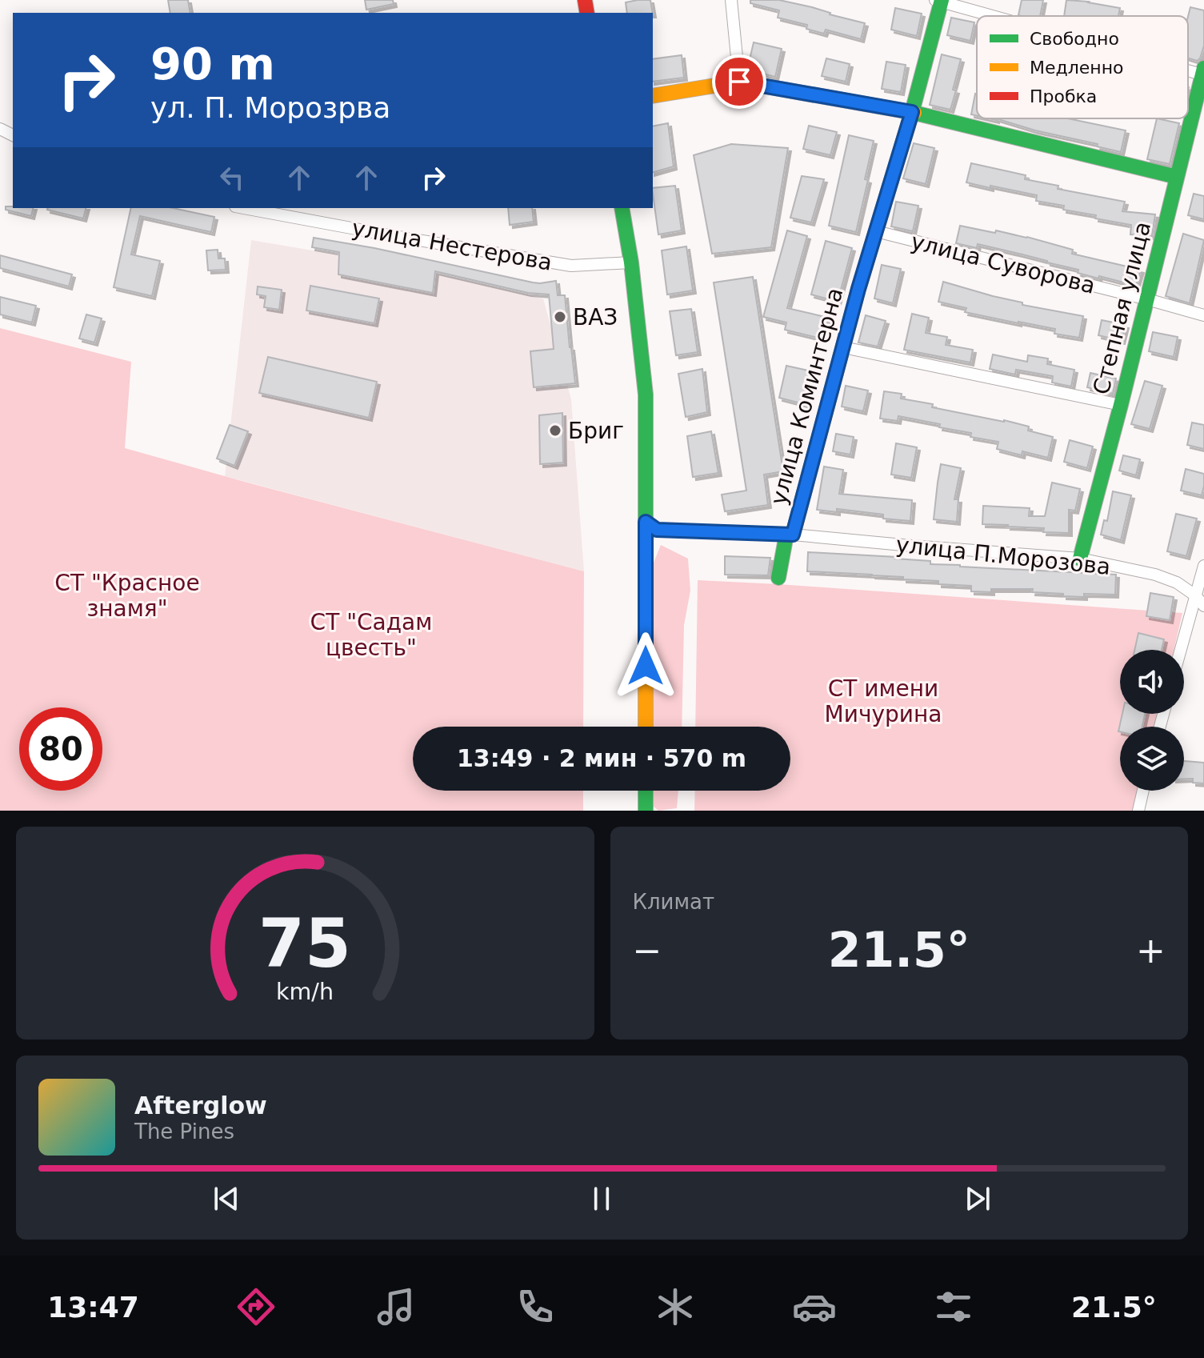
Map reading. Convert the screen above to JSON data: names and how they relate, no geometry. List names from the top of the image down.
{
  "streets": {
    "main road": ["Степная улица", "улица Коминтерна"],
    "street": ["улица Нестерова", "улица Суворова", "улица П.Морозова"]
  },
  "crossings": [
    ["улица Суворова", "Степная улица"],
    ["улица Суворова", "улица Коминтерна"],
    ["Степная улица", "улица П.Морозова"],
    ["улица Коминтерна", "улица П.Морозова"]
  ],
  "parks": ["СТ \"Красное знамя\"", "СТ \"Садам цвесть\"", "СТ имени Мичурина"],
  "places": ["ВАЗ", "Бриг"],
  "legend": ["Свободно", "Медленно", "Пробка"],
  "page": {
    "turn": ["90 m", "ул. П. Морозрва"],
    "limit": "80",
    "trip": "13:49 · 2 мин · 570 m",
    "tile": "Климат",
    "heat": ["−", "21.5°", "+"],
    "song": ["Afterglow", "The Pines"],
    "tabs": ["13:47", "21.5°"],
    "gauge": ["75", "km/h"]
  }
}
